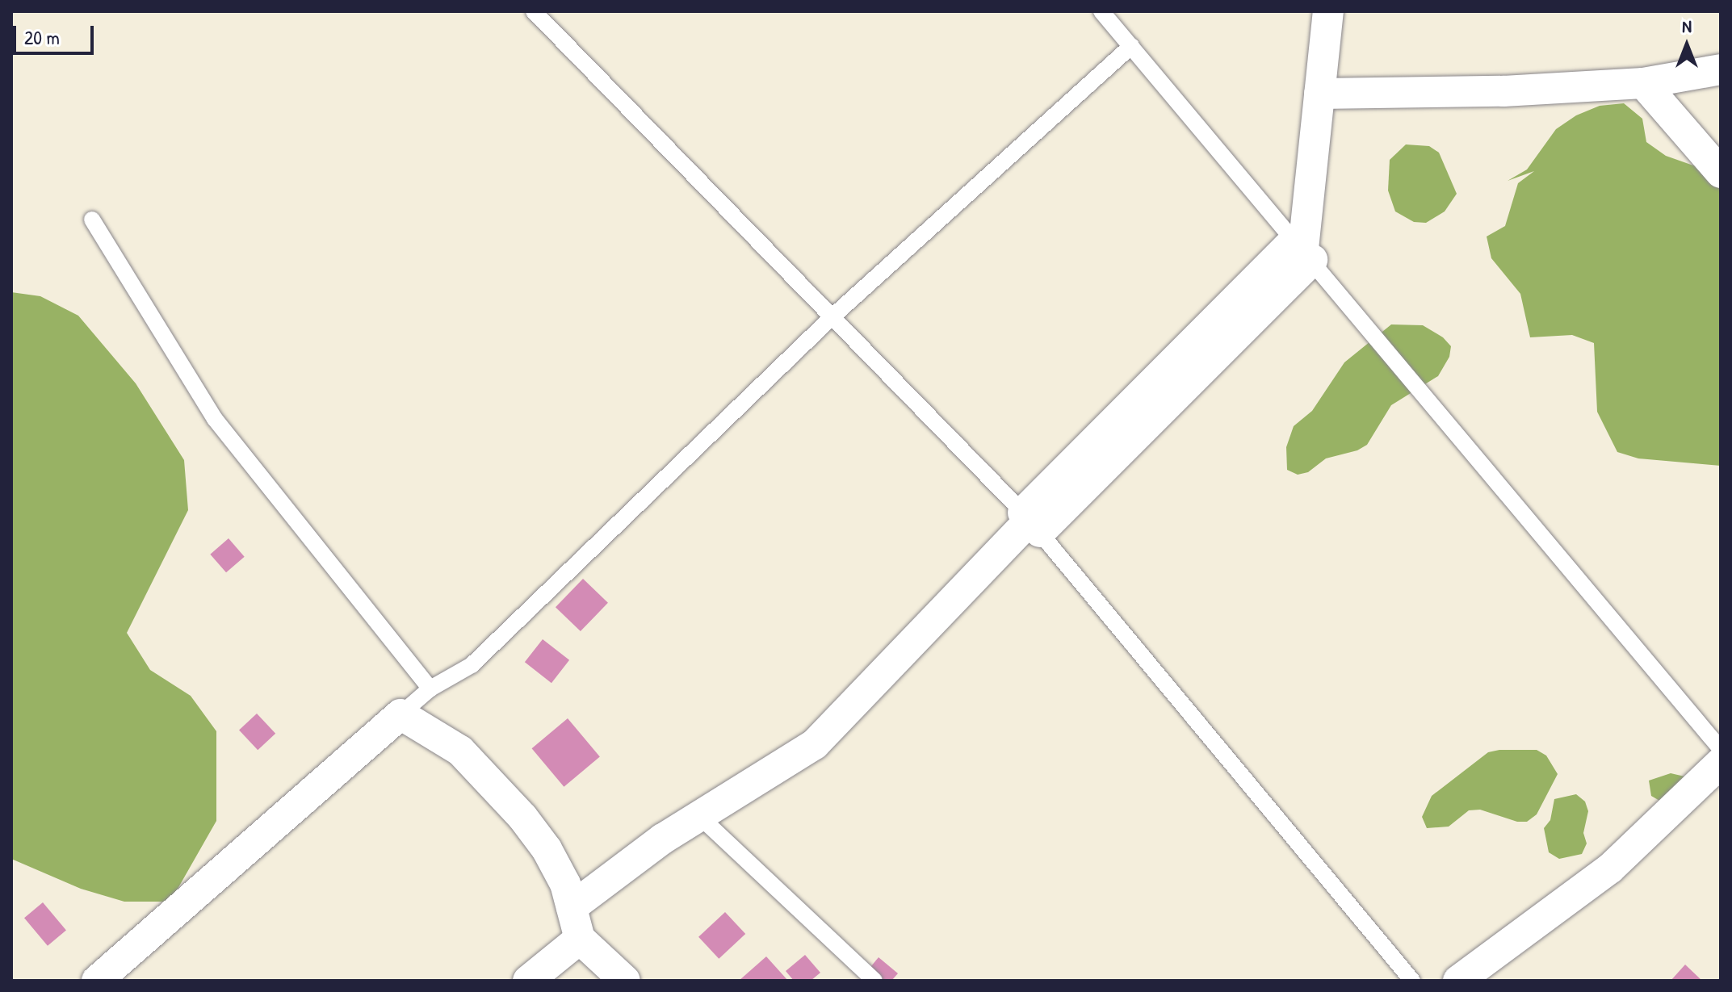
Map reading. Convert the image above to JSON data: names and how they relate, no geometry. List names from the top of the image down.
{
  "scale_bar": "20 m",
  "north": "top"
}
